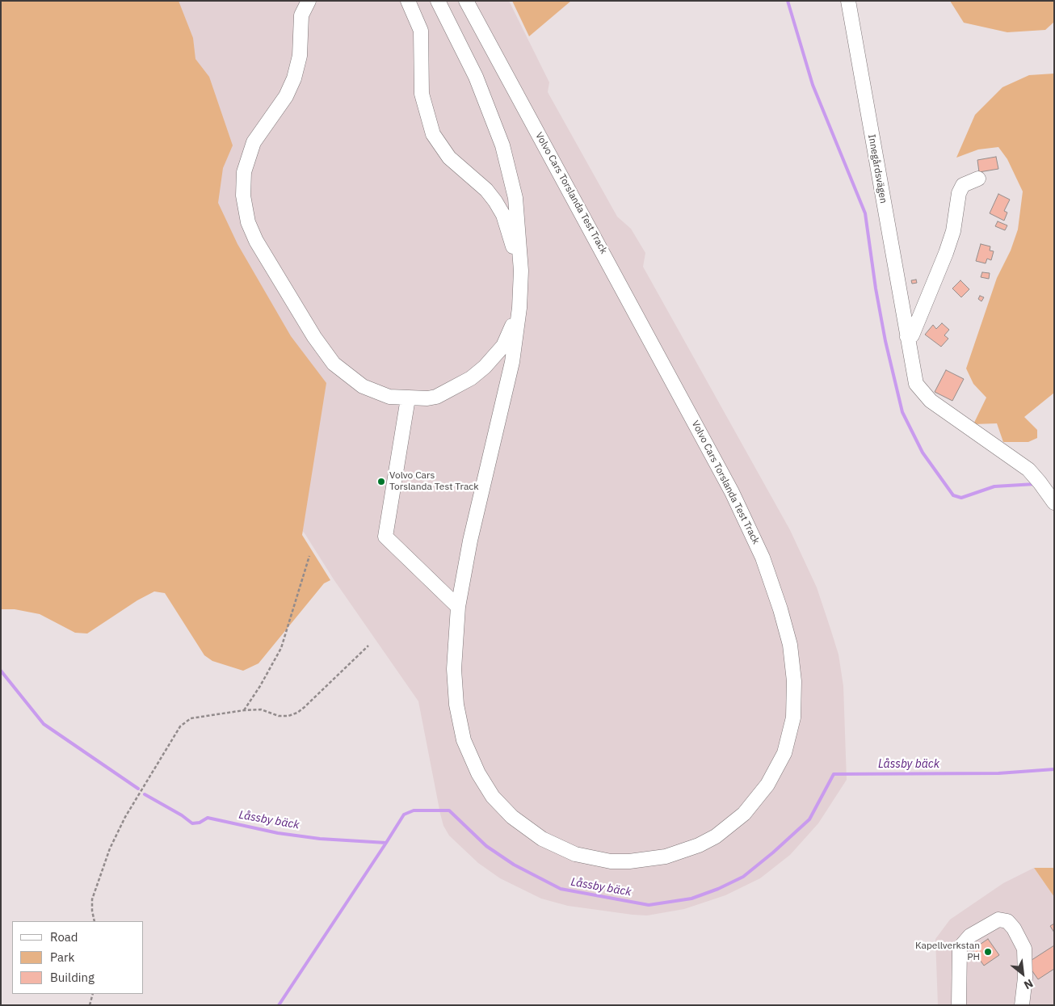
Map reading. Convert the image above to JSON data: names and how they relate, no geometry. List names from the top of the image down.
{
  "streets": {
    "street": ["Innegårdsvägen", "Volvo Cars Torslanda Test Track"]
  },
  "water": ["Låssby bäck"],
  "places": ["Volvo Cars Torslanda Test Track", "Kapellverkstan PH"],
  "legend": ["Road", "Park", "Building"],
  "north": "bottom right"
}
